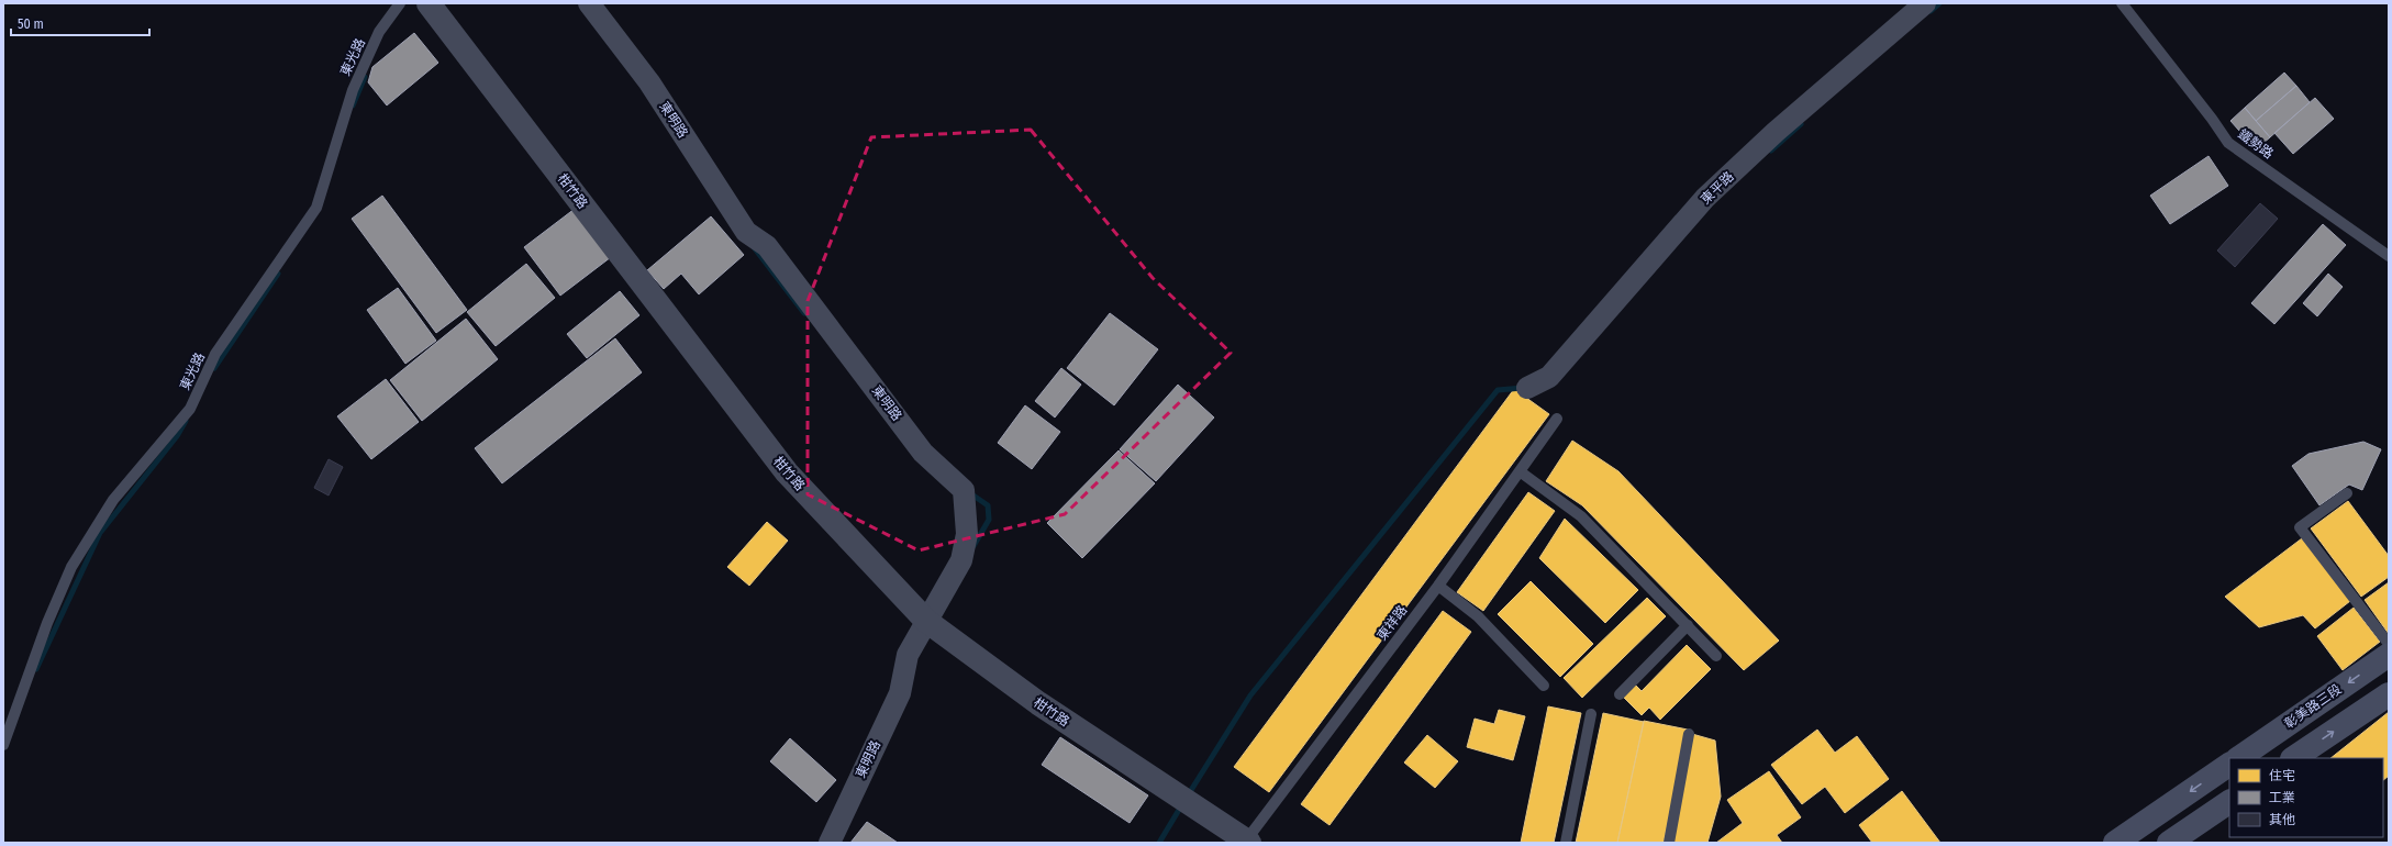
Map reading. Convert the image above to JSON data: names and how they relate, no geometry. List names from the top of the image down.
{
  "streets": {
    "main road": ["彰美路三段"],
    "street": ["東明路", "東平路", "柑竹路"],
    "lane": ["東光路", "鐵勢路", "東祥路"]
  },
  "crossings": [
    ["東明路", "柑竹路"],
    ["柑竹路", "東祥路"]
  ],
  "legend": ["住宅", "工業", "其他"],
  "scale_bar": "50 m"
}
